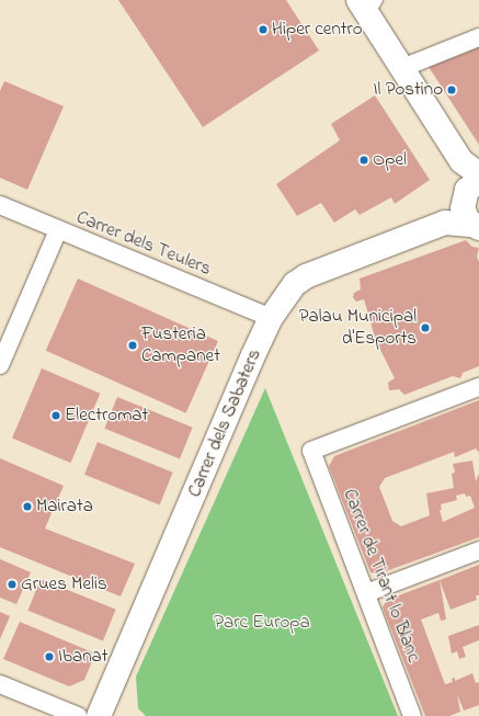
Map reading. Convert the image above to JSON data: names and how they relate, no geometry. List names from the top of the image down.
{
  "streets": {
    "street": ["Carrer dels Teulers", "Carrer dels Sabaters", "Carrer de Tirant lo Blanc"]
  },
  "crossings": [
    ["Carrer dels Teulers", "Carrer dels Sabaters"]
  ],
  "parks": ["Parc Europa"],
  "places": [
    "Hiper centro",
    "Il Postino",
    "Opel",
    "Palau Municipal d'Esports",
    "Fusteria Campanet",
    "Electromat",
    "Mairata",
    "Grues Melis",
    "Ibanat"
  ]
}
